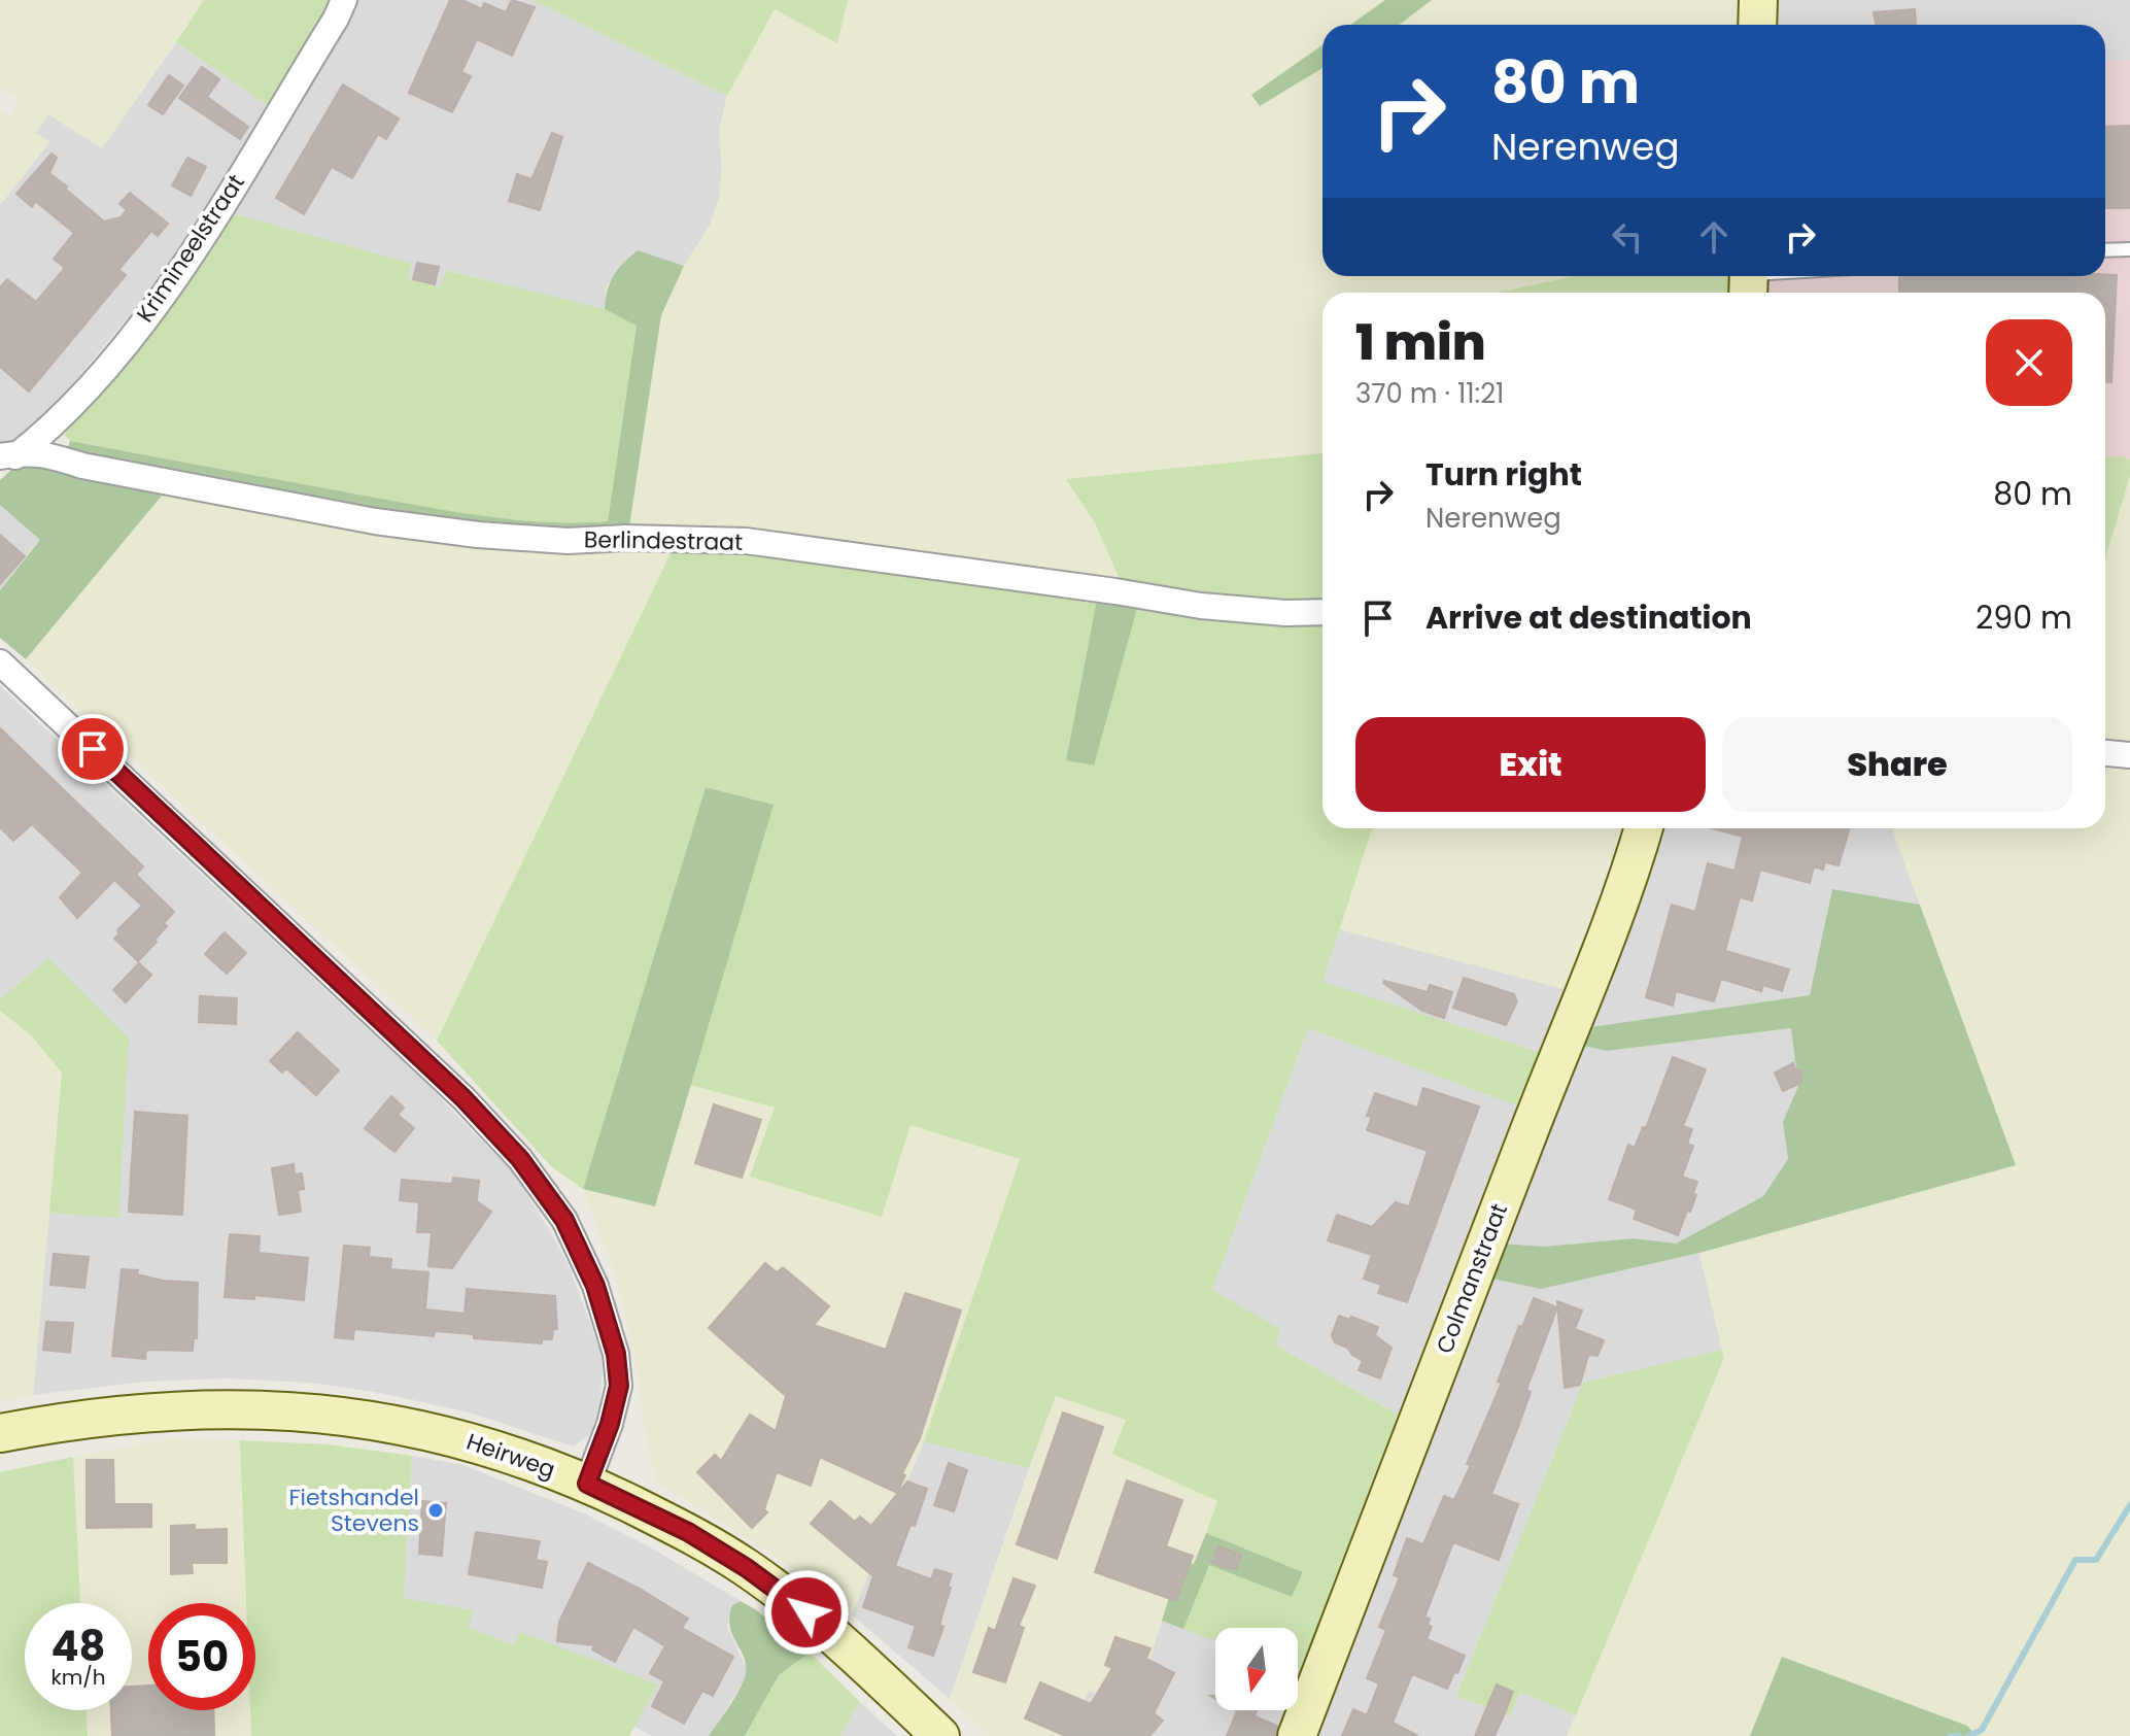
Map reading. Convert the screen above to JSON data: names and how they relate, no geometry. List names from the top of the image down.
{
  "streets": {
    "main road": ["Colmanstraat", "Heirweg"],
    "street": ["Krimineelstraat", "Berlindestraat"]
  },
  "crossings": [
    ["Krimineelstraat", "Berlindestraat"]
  ],
  "places": ["Fietshandel Stevens"],
  "north": "bottom",
  "page": {
    "turn": ["80 m", "Nerenweg"],
    "heading": ["1 min", "370 m · 11:21"],
    "list": [
      {
        "name": "Turn right",
        "note": "Nerenweg",
        "value": "80 m"
      },
      {
        "name": "Arrive at destination",
        "value": "290 m"
      }
    ],
    "buttons": ["Exit", "Share"],
    "speed": "48 km/h",
    "limit": "50"
  }
}
